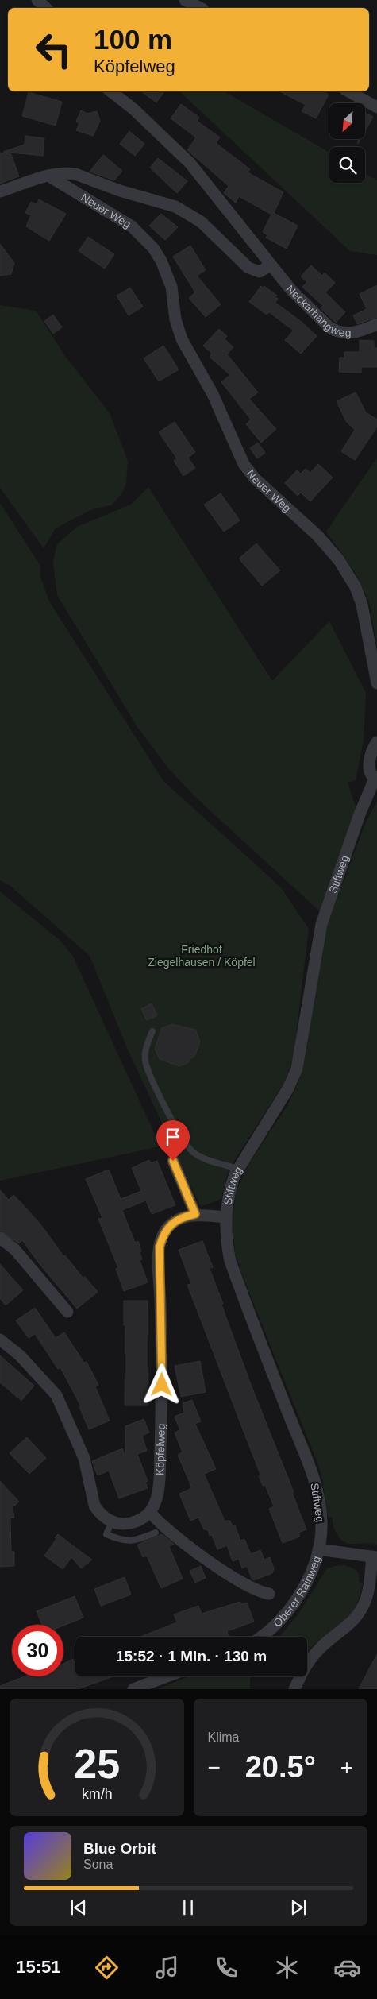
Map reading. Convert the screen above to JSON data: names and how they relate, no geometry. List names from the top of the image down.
{
  "streets": {
    "street": [
      "Neuer Weg",
      "Neckarhangweg",
      "Stiftweg",
      "Köpfelweg",
      "Oberer Rainweg"
    ]
  },
  "crossings": [
    ["Neuer Weg", "Neckarhangweg"],
    ["Stiftweg", "Köpfelweg"],
    ["Stiftweg", "Oberer Rainweg"]
  ],
  "parks": ["Friedhof Ziegelhausen / Köpfel"],
  "north": "bottom left",
  "page": {
    "turn": ["100 m", "Köpfelweg"],
    "limit": "30",
    "trip": "15:52 · 1 Min. · 130 m",
    "tile": "Klima",
    "heat": ["−", "20.5°", "+"],
    "song": ["Blue Orbit", "Sona"],
    "tabs": "15:51",
    "gauge": ["25", "km/h"]
  }
}
